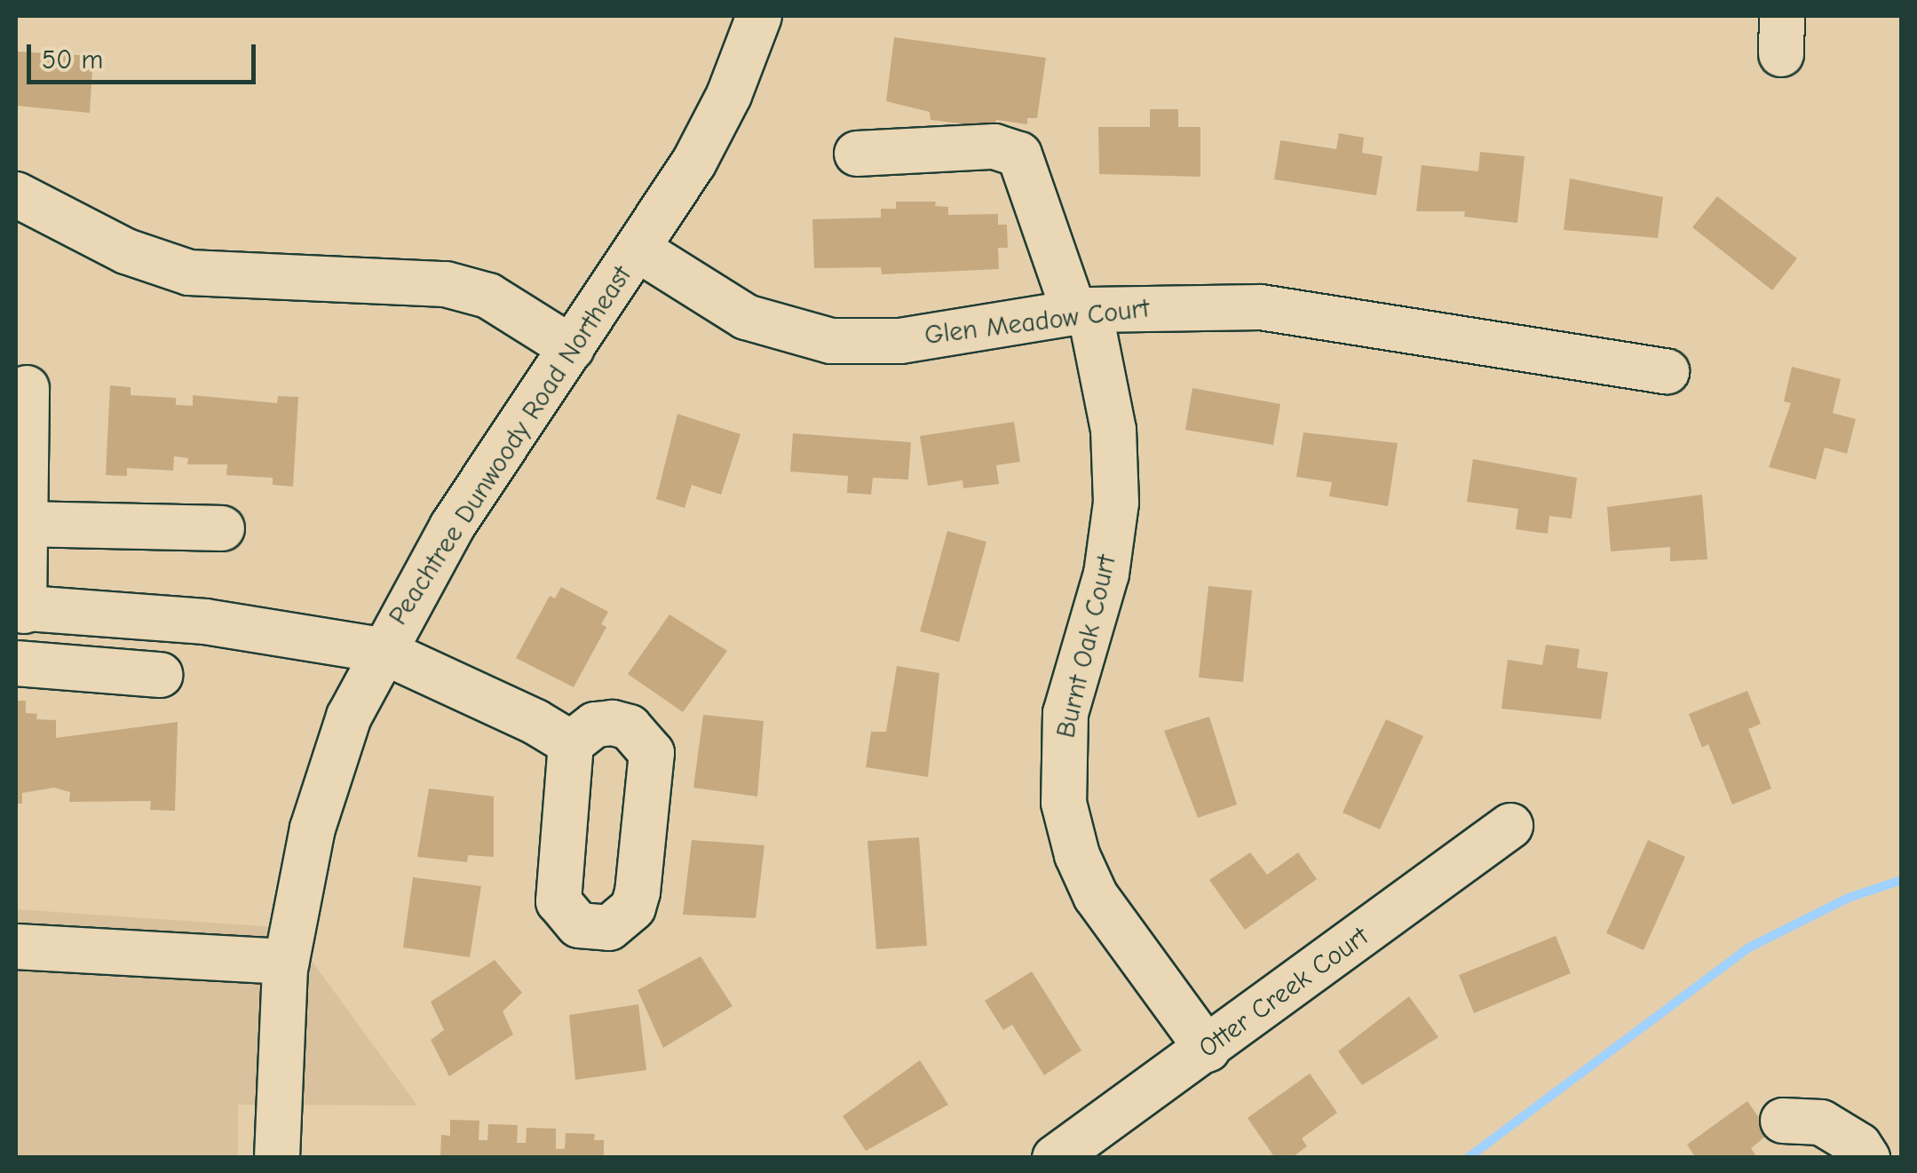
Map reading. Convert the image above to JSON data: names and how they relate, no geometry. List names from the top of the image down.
{
  "streets": {
    "street": [
      "Glen Meadow Court",
      "Peachtree Dunwoody Road Northeast",
      "Burnt Oak Court",
      "Otter Creek Court"
    ]
  },
  "crossings": [
    ["Glen Meadow Court", "Peachtree Dunwoody Road Northeast"],
    ["Glen Meadow Court", "Burnt Oak Court"],
    ["Burnt Oak Court", "Otter Creek Court"]
  ],
  "scale_bar": "50 m"
}
